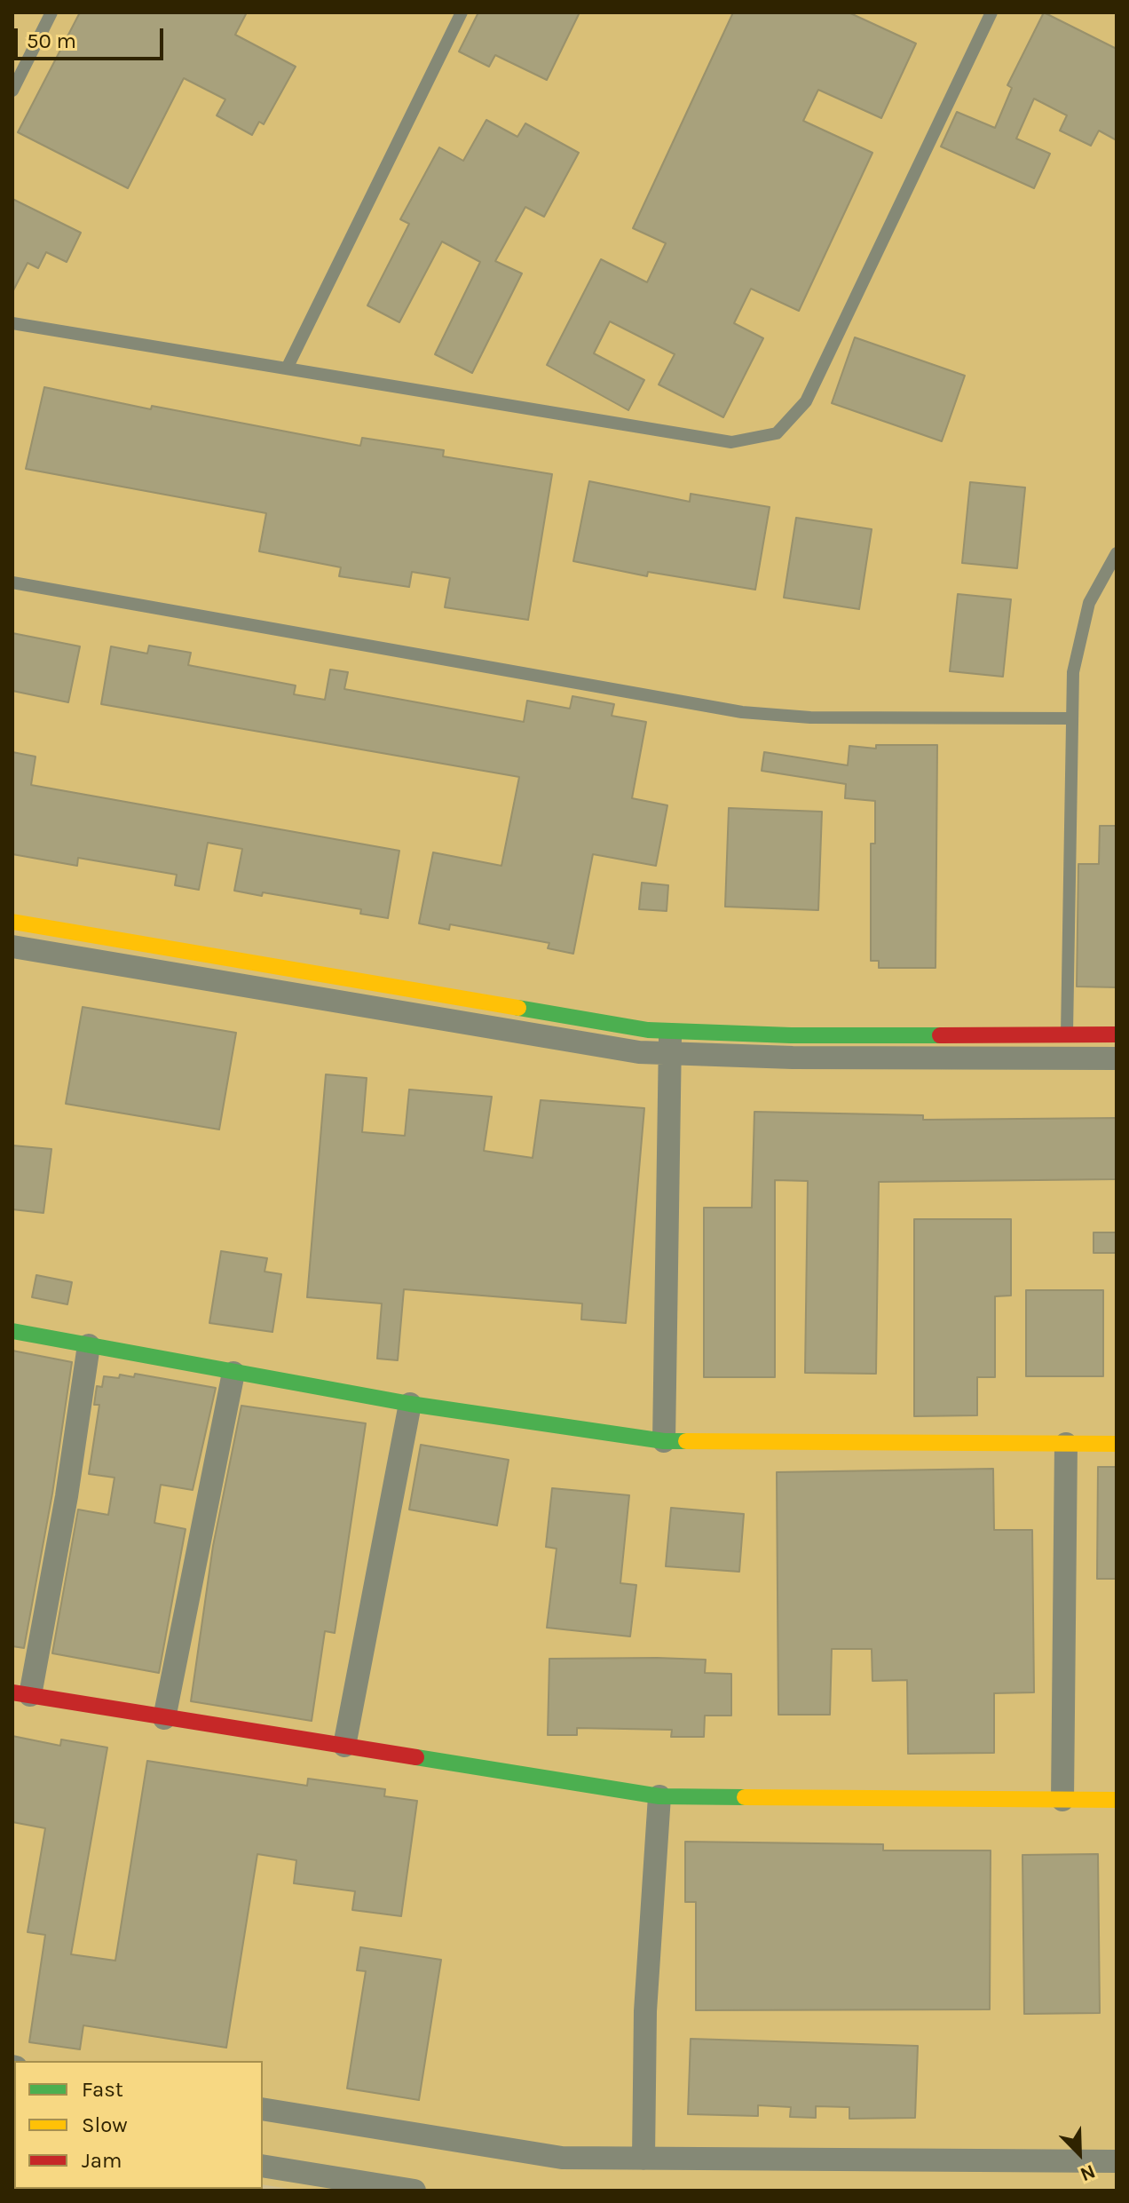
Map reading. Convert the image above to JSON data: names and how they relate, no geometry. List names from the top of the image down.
{
  "legend": ["Fast", "Slow", "Jam"],
  "scale_bar": "50 m",
  "north": "bottom right"
}
